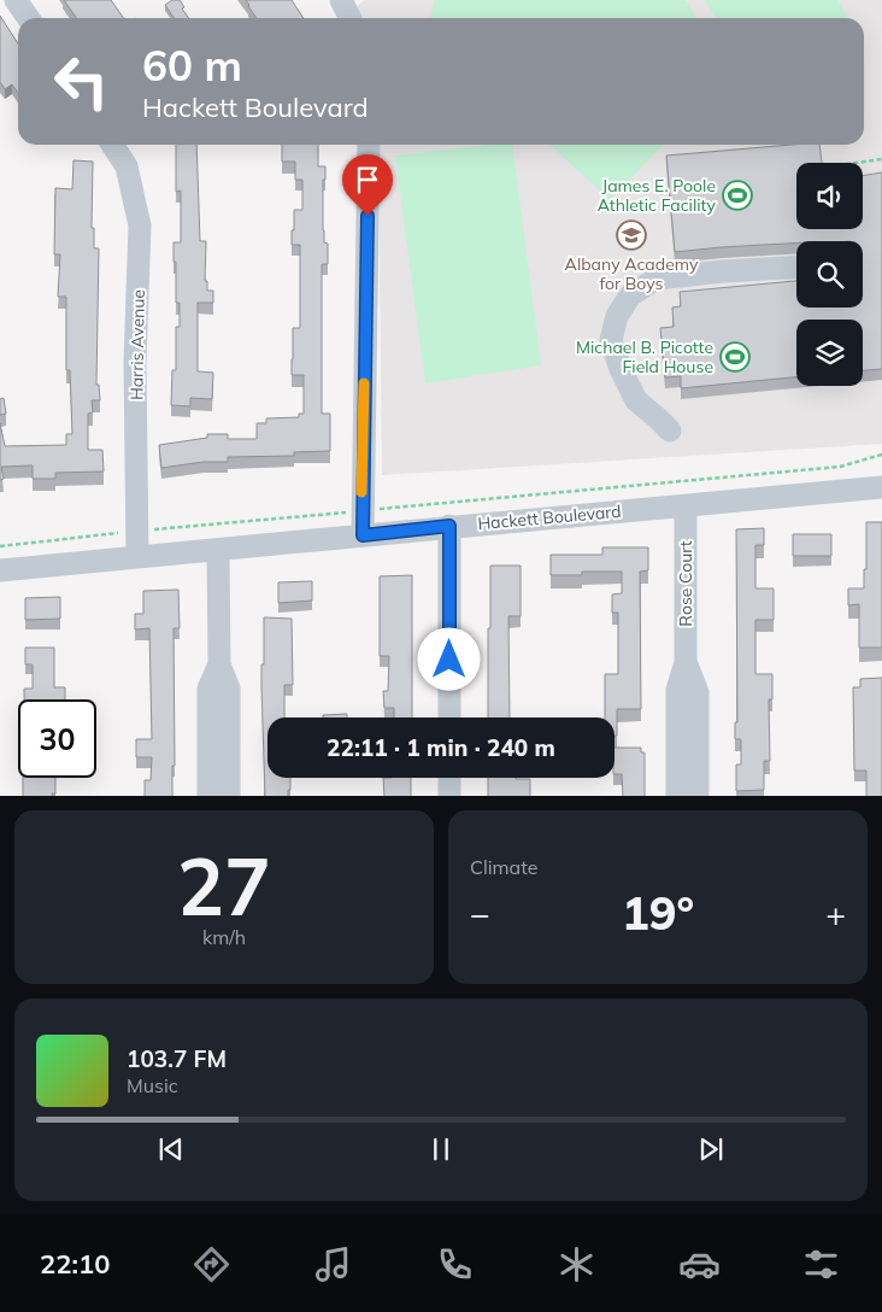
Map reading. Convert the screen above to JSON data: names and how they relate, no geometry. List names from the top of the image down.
{
  "streets": {
    "street": ["Harris Avenue", "Hackett Boulevard", "Rose Court"]
  },
  "crossings": [
    ["Harris Avenue", "Hackett Boulevard"],
    ["Hackett Boulevard", "Rose Court"]
  ],
  "places": {
    "sports": ["James E. Poole Athletic Facility", "Michael B. Picotte Field House"],
    "school or university": ["Albany Academy for Boys"]
  },
  "page": {
    "turn": ["60 m", "Hackett Boulevard"],
    "limit": "30",
    "trip": "22:11 · 1 min · 240 m",
    "tile": [
      ["27", "km/h"],
      "Climate"
    ],
    "heat": ["−", "19°", "+"],
    "song": ["103.7 FM", "Music"],
    "tabs": "22:10"
  }
}
